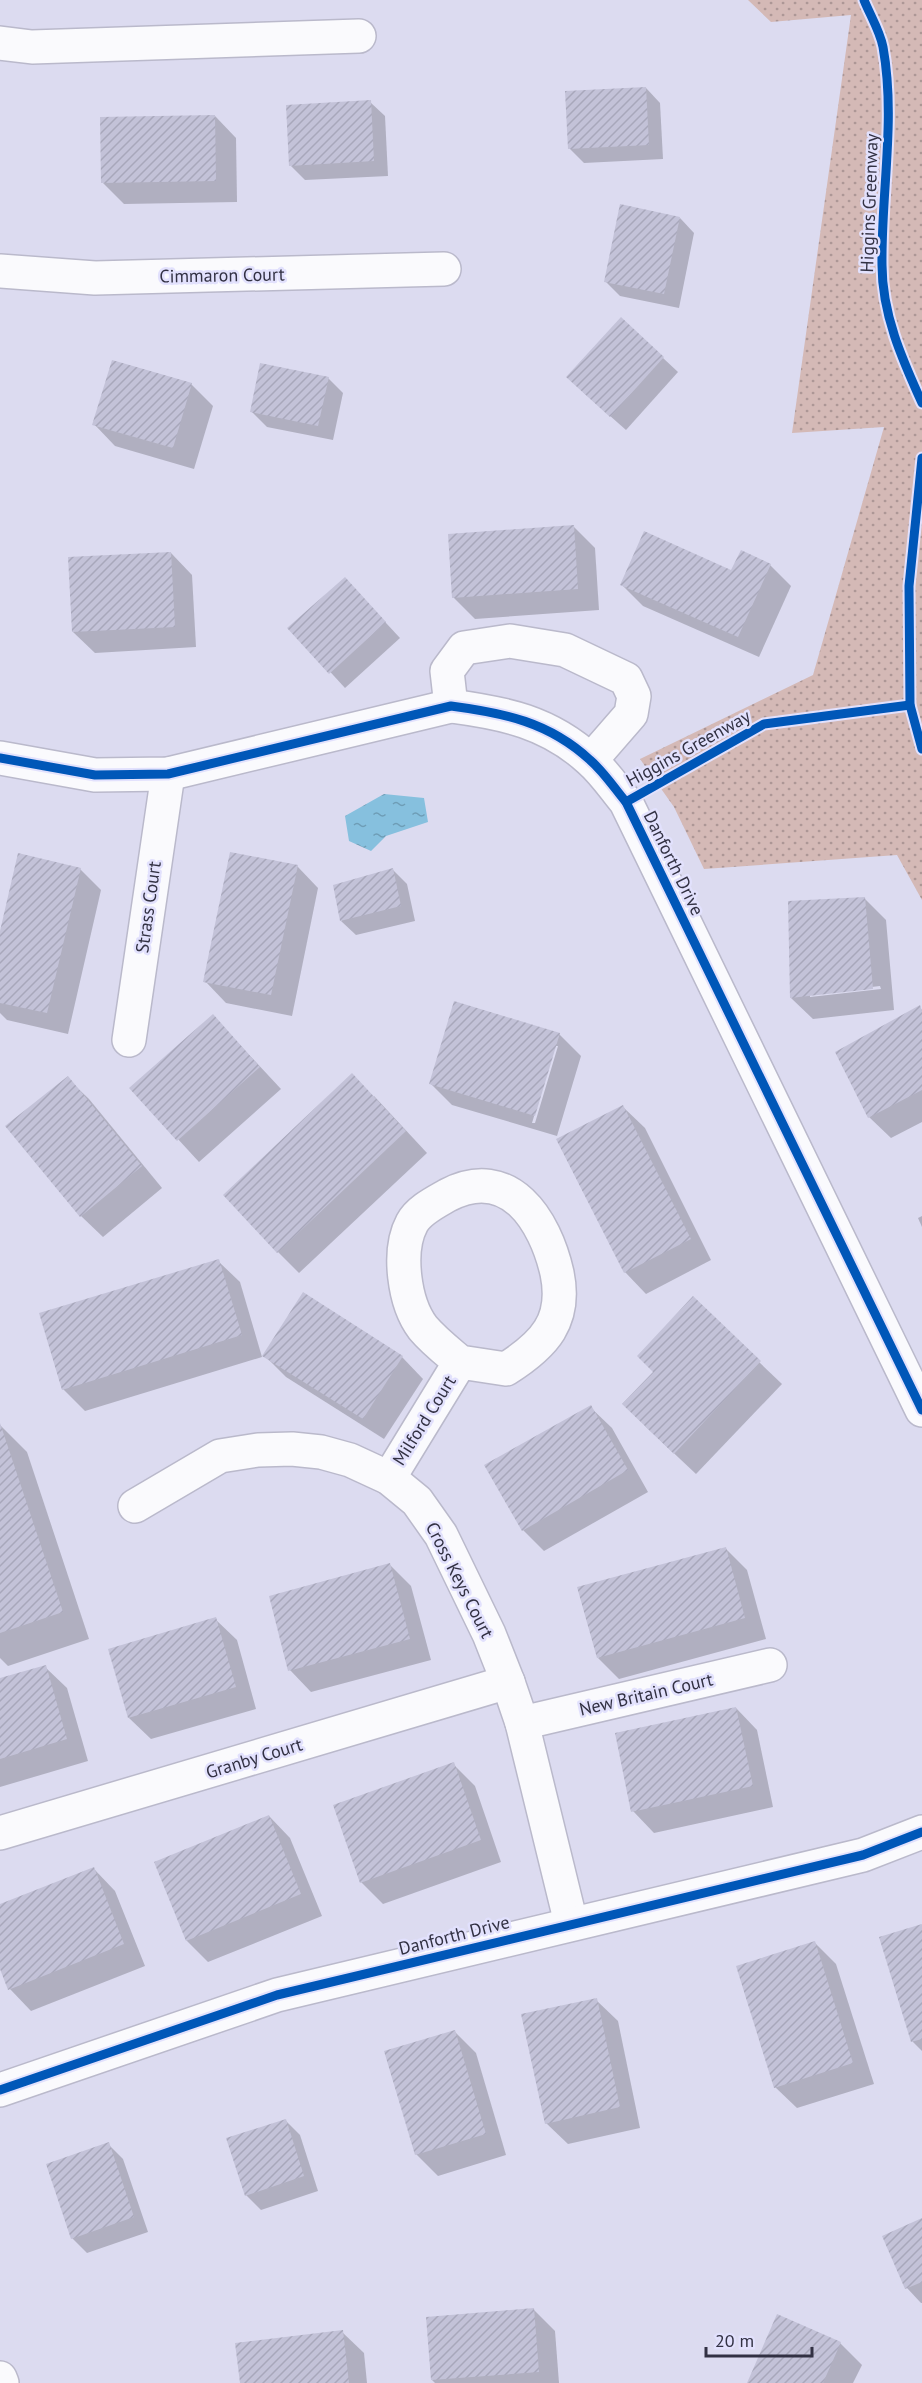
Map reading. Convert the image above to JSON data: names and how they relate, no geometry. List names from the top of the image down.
{
  "streets": {
    "street": [
      "Cimmaron Court",
      "Danforth Drive",
      "Strass Court",
      "Milford Court",
      "Cross Keys Court",
      "New Britain Court",
      "Granby Court"
    ],
    "cycle path": ["Higgins Greenway"]
  },
  "crossings": [
    ["Danforth Drive", "Strass Court"],
    ["Danforth Drive", "Cross Keys Court"],
    ["Milford Court", "Cross Keys Court"],
    ["Cross Keys Court", "New Britain Court"],
    ["Cross Keys Court", "Granby Court"]
  ],
  "scale_bar": "20 m"
}
